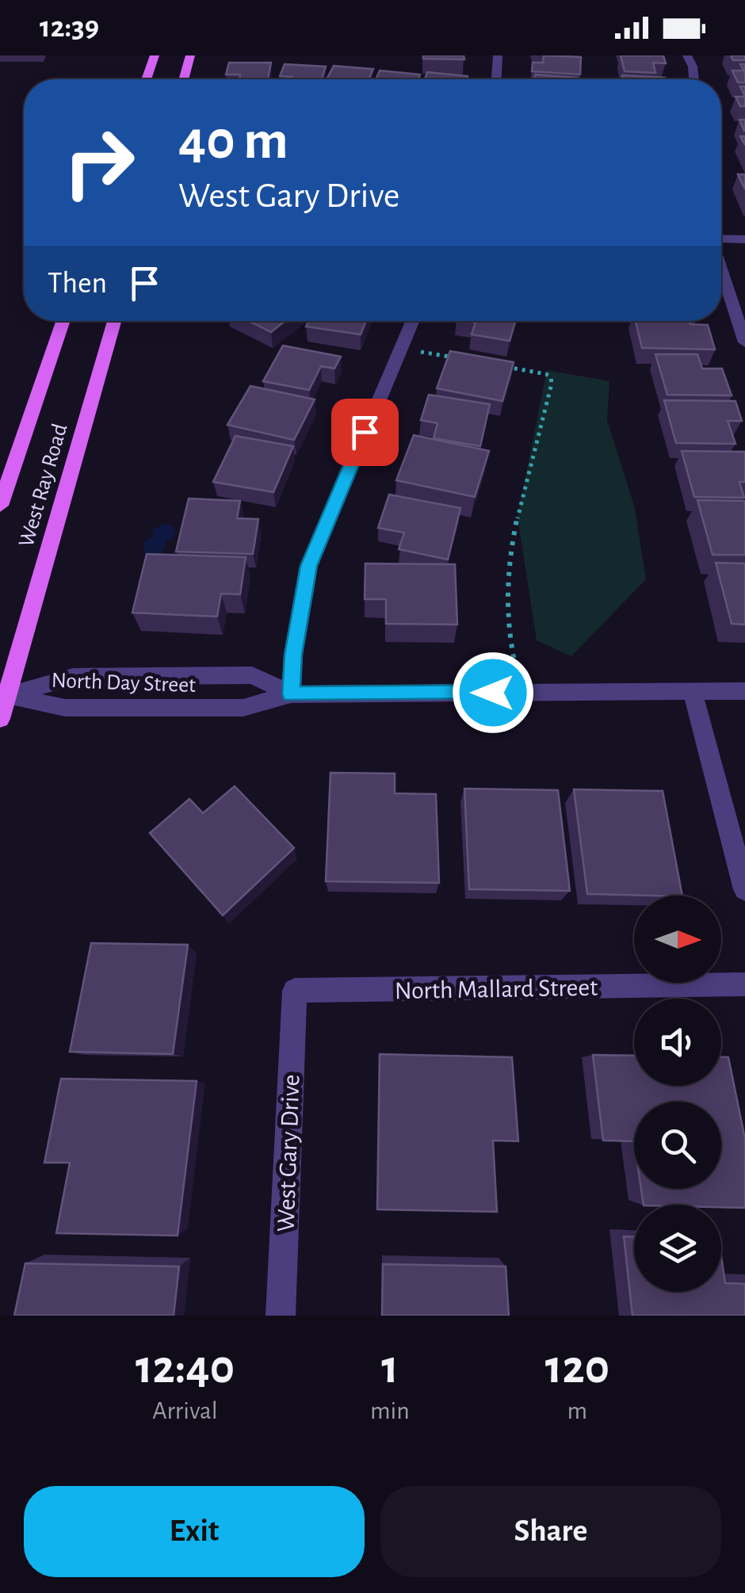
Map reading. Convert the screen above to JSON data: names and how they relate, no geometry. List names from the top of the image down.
{
  "streets": {
    "main road": ["West Ray Road"],
    "street": ["North Day Street", "North Mallard Street", "West Gary Drive"]
  },
  "crossings": [
    ["West Ray Road", "North Day Street"],
    ["North Mallard Street", "West Gary Drive"]
  ],
  "north": "right",
  "page": {
    "status": "12:39",
    "turn": ["40 m", "West Gary Drive"],
    "then": "Then",
    "eta": [
      "12:40",
      "Arrival",
      "1",
      "min",
      "120",
      "m"
    ],
    "buttons": ["Exit", "Share"]
  }
}
